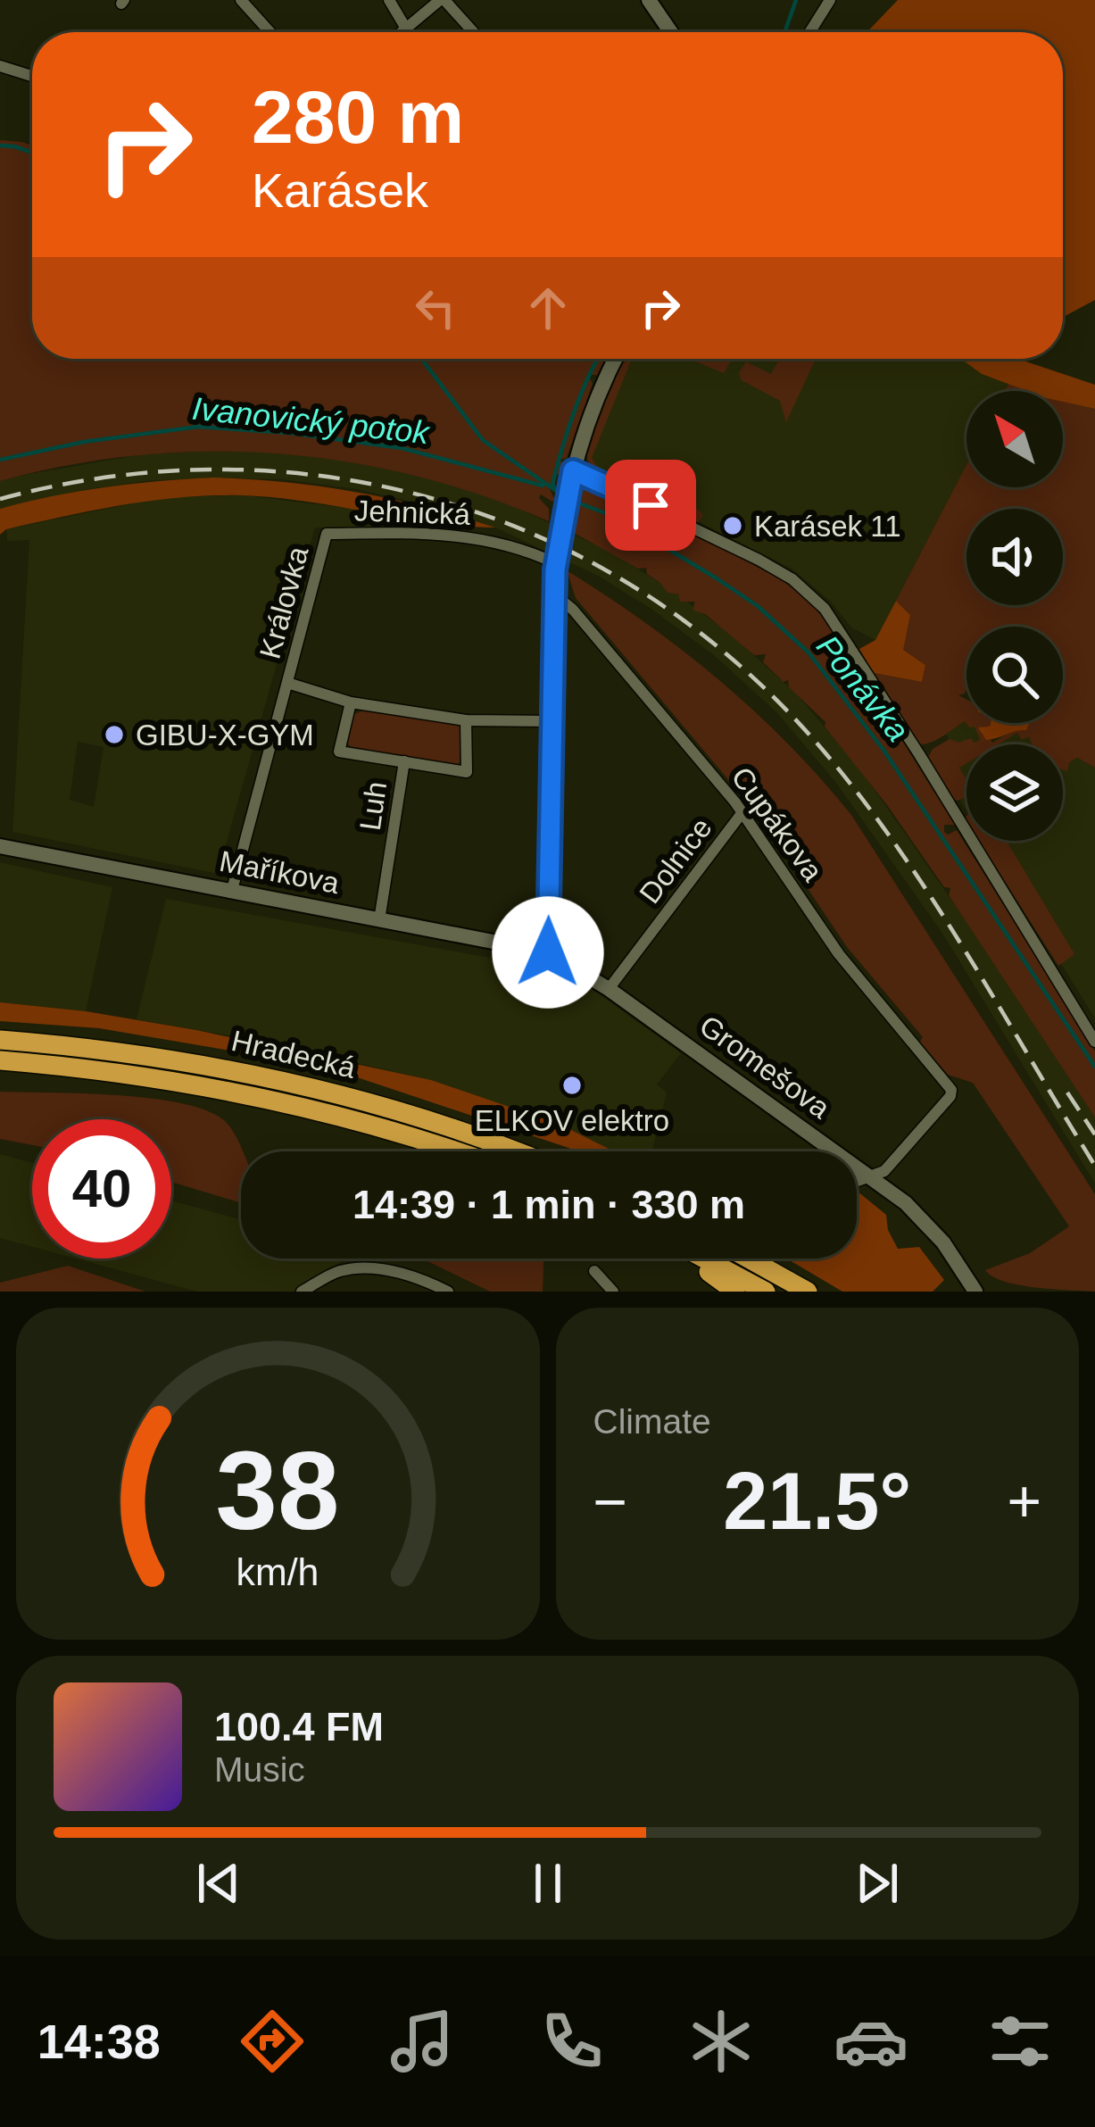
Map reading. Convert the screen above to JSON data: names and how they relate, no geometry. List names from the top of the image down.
{
  "streets": {
    "highway": ["Hradecká"],
    "street": [
      "Jehnická",
      "Královka",
      "Luh",
      "Cupákova",
      "Dolnice",
      "Maříkova",
      "Gromešova"
    ]
  },
  "crossings": [
    ["Jehnická", "Královka"],
    ["Královka", "Maříkova"],
    ["Luh", "Maříkova"],
    ["Cupákova", "Dolnice"],
    ["Cupákova", "Gromešova"],
    ["Dolnice", "Gromešova"],
    ["Maříkova", "Gromešova"]
  ],
  "water": ["Ivanovický potok", "Ponávka"],
  "places": ["Karásek 11", "GIBU-X-GYM", "ELKOV elektro"],
  "north": "top left",
  "page": {
    "turn": ["280 m", "Karásek"],
    "limit": "40",
    "trip": "14:39 · 1 min · 330 m",
    "tile": "Climate",
    "heat": ["−", "21.5°", "+"],
    "song": ["100.4 FM", "Music"],
    "tabs": "14:38",
    "gauge": ["38", "km/h"]
  }
}
